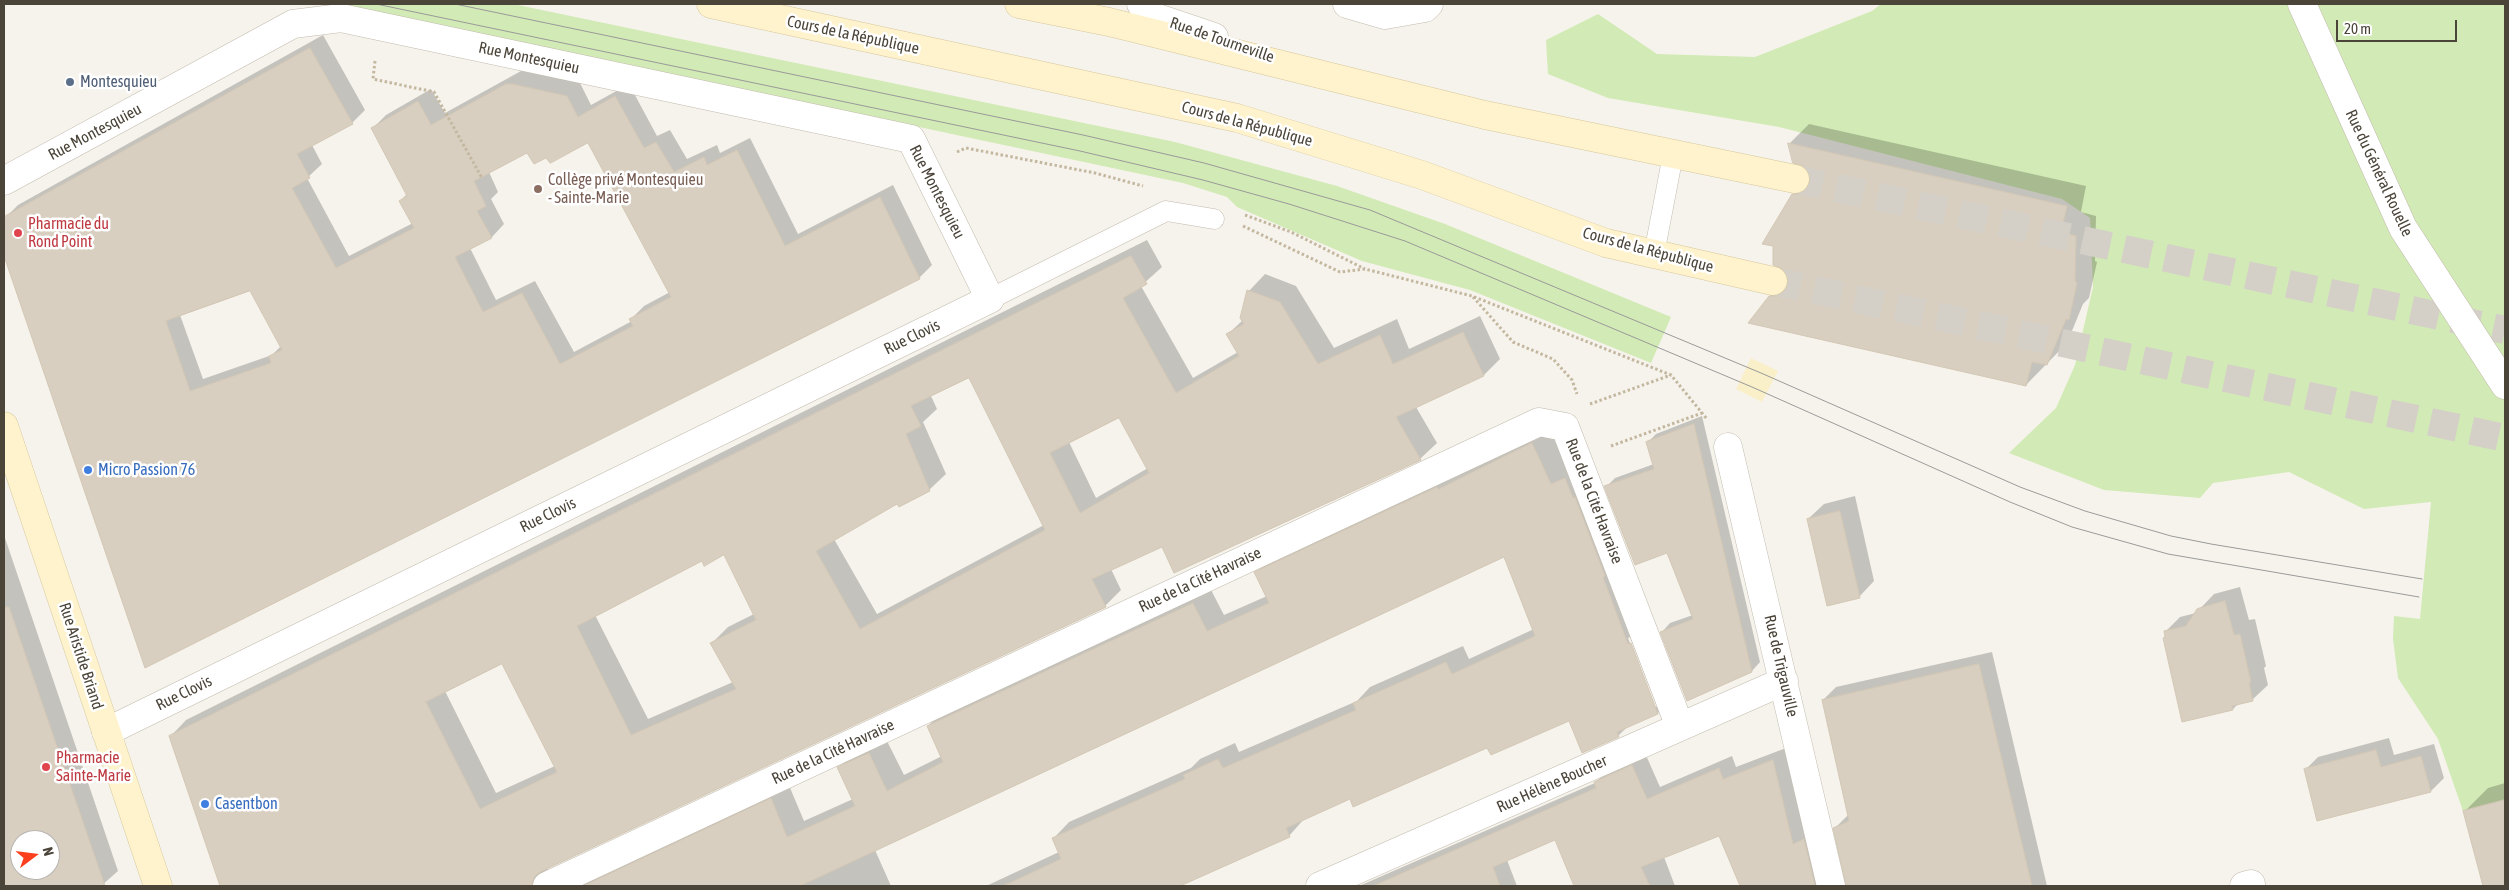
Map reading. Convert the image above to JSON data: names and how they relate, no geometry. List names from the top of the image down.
{
  "streets": {
    "main road": ["Cours de la République", "Rue Aristide Briand"],
    "street": [
      "Rue de Tourneville",
      "Rue Montesquieu",
      "Rue du Général Rouelle",
      "Rue Clovis",
      "Rue de la Cité Havraise",
      "Rue de Trigauville",
      "Rue Hélène Boucher"
    ]
  },
  "crossings": [
    ["Rue Montesquieu", "Rue Clovis"],
    ["Rue Clovis", "Rue Aristide Briand"],
    ["Rue de la Cité Havraise", "Rue Hélène Boucher"],
    ["Rue de Trigauville", "Rue Hélène Boucher"]
  ],
  "places": [
    "Montesquieu",
    "Collège privé Montesquieu - Sainte-Marie",
    "Pharmacie du Rond Point",
    "Micro Passion 76",
    "Pharmacie Sainte-Marie",
    "Casentbon"
  ],
  "scale_bar": "20 m",
  "north": "right"
}
